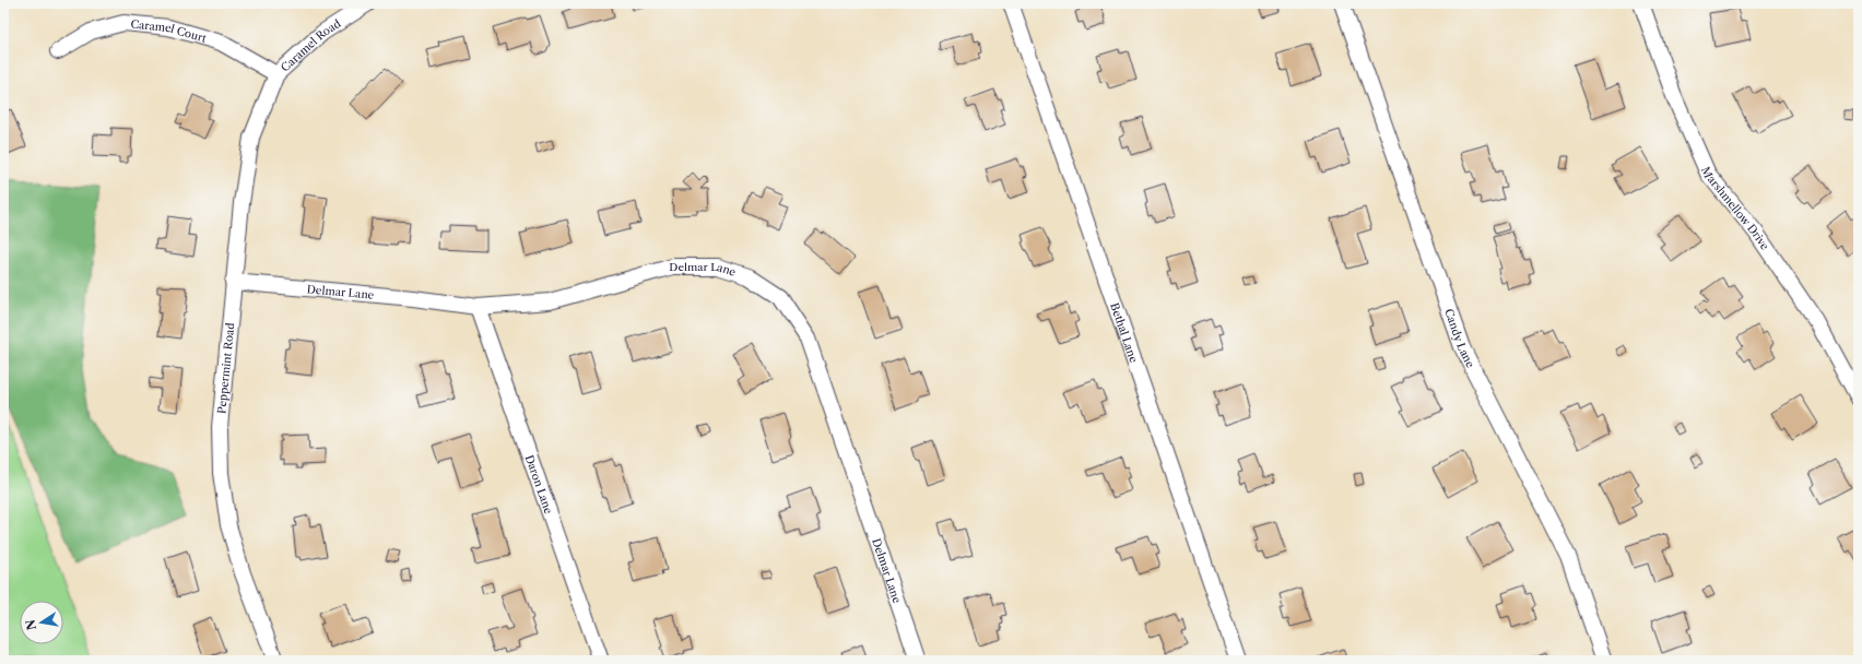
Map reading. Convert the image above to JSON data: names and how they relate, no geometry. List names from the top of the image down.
{
  "streets": {
    "street": [
      "Caramel Court",
      "Caramel Road",
      "Marshmellow Drive",
      "Delmar Lane",
      "Bethal Lane",
      "Candy Lane",
      "Peppermint Road",
      "Daron Lane"
    ]
  },
  "crossings": [
    ["Caramel Court", "Caramel Road"],
    ["Caramel Court", "Peppermint Road"],
    ["Caramel Road", "Peppermint Road"],
    ["Delmar Lane", "Peppermint Road"],
    ["Delmar Lane", "Daron Lane"]
  ],
  "north": "left"
}
